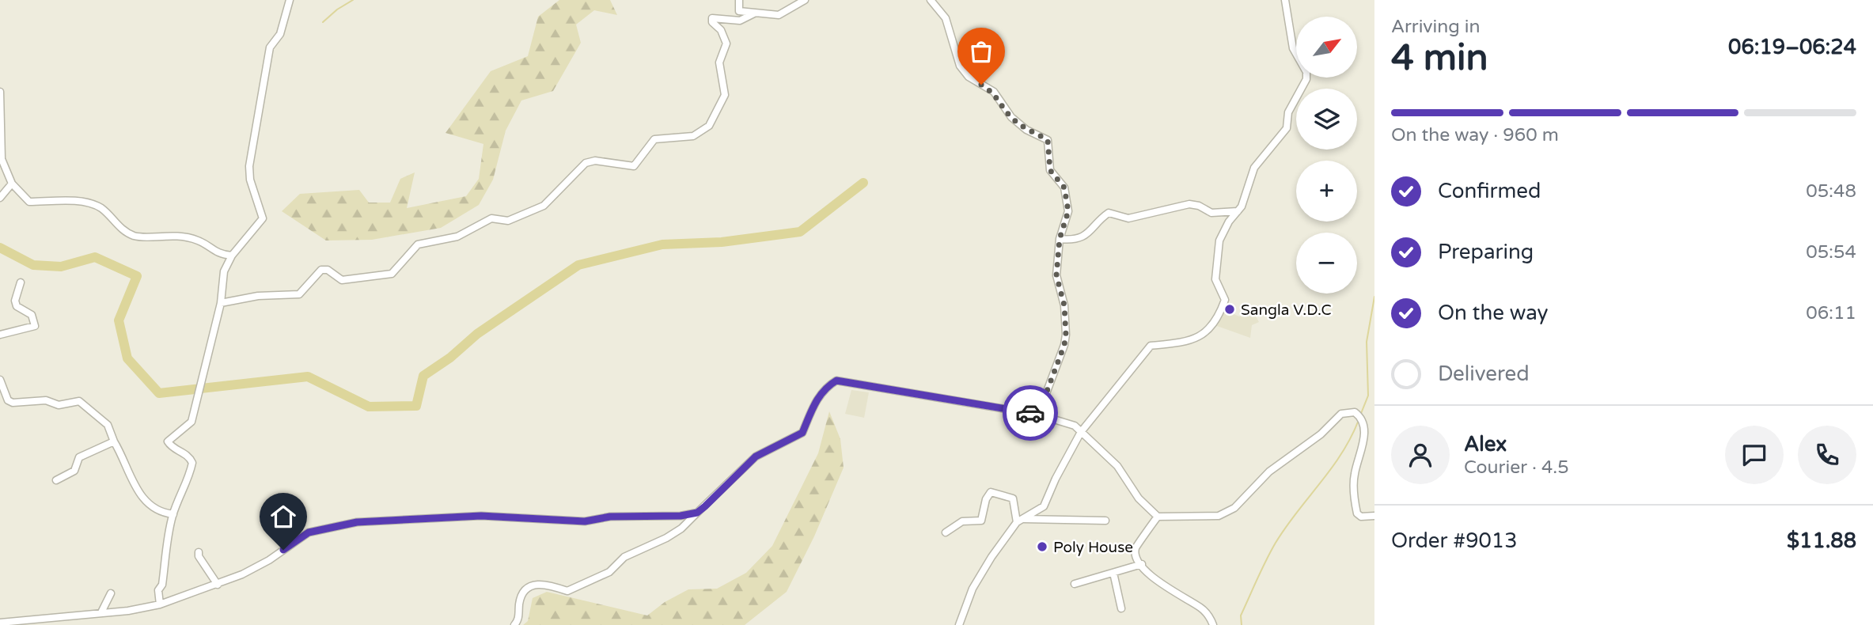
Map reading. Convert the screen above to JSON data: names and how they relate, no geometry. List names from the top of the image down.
{
  "places": ["Sangla V.D.C", "Poly House"],
  "north": "top right",
  "page": {
    "heading": ["4 min", "Arriving in", "06:19–06:24"],
    "panel": [
      "Alex",
      "Courier · 4.5",
      "Order #9013",
      "$11.88"
    ],
    "map_buttons": ["+", "−"],
    "bar": "On the way · 960 m",
    "list": [
      ["Confirmed", "05:48"],
      ["Preparing", "05:54"],
      ["On the way", "06:11"],
      "Delivered"
    ]
  }
}
